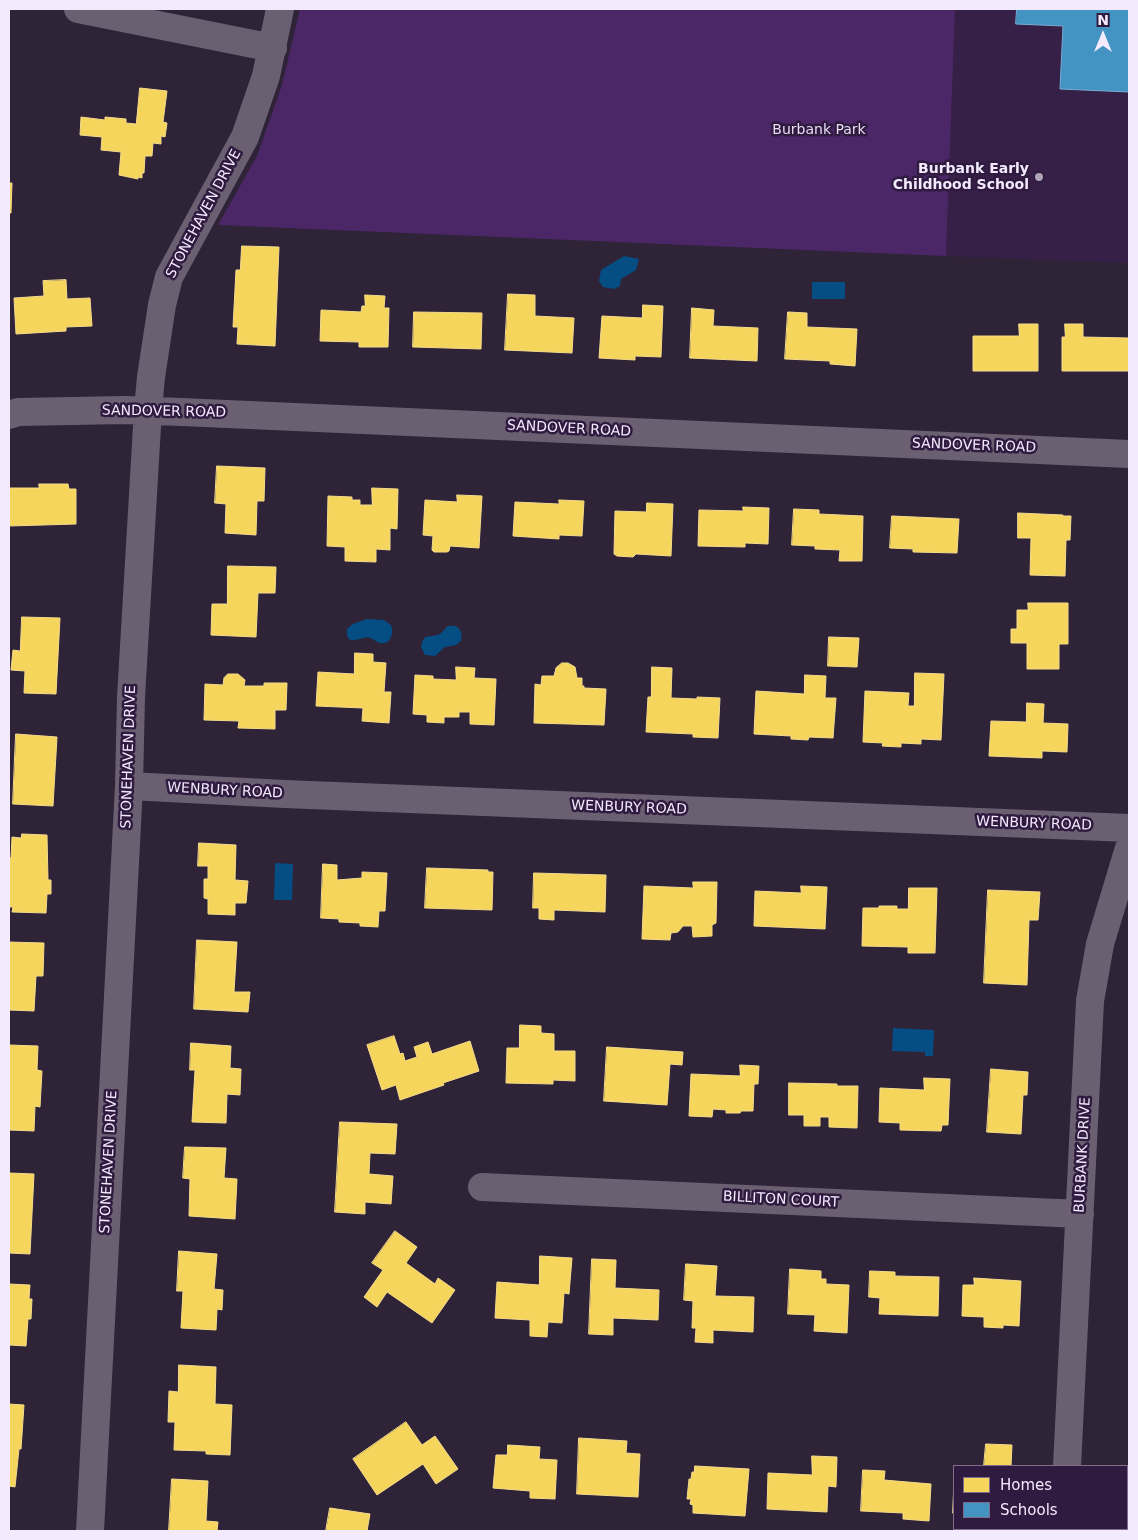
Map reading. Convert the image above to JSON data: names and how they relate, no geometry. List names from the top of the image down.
{
  "streets": {
    "street": [
      "STONEHAVEN DRIVE",
      "SANDOVER ROAD",
      "WENBURY ROAD",
      "BURBANK DRIVE",
      "BILLITON COURT"
    ]
  },
  "crossings": [
    ["STONEHAVEN DRIVE", "SANDOVER ROAD"],
    ["STONEHAVEN DRIVE", "WENBURY ROAD"],
    ["BURBANK DRIVE", "BILLITON COURT"]
  ],
  "parks": ["Burbank Park"],
  "places": ["Burbank Early Childhood School"],
  "legend": ["Homes", "Schools"],
  "north": "top"
}
